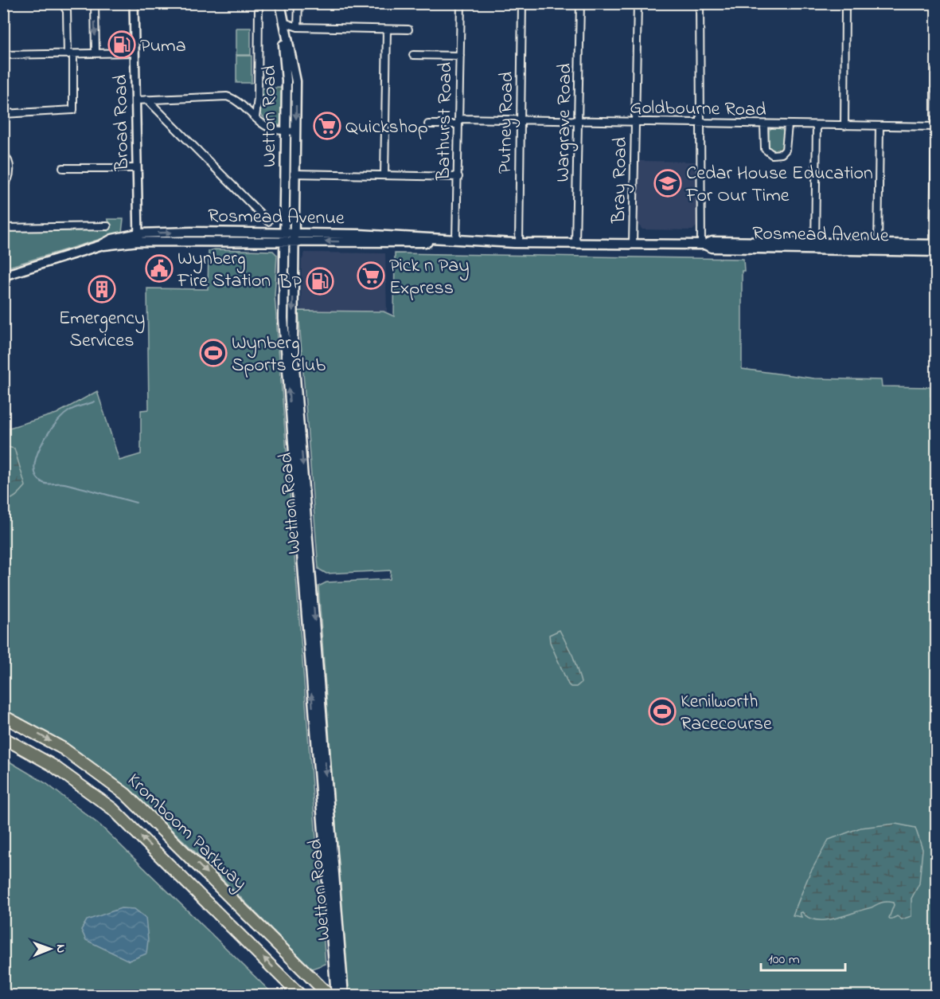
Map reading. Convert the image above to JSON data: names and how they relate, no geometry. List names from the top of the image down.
{
  "streets": {
    "highway": ["Kromboom Parkway"],
    "main road": ["Wetton Road", "Rosmead Avenue"],
    "street": [
      "Goldbourne Road",
      "Bathurst Road",
      "Broad Road",
      "Putney Road",
      "Wargrave Road",
      "Bray Road"
    ]
  },
  "crossings": [
    ["Goldbourne Road", "Bathurst Road"],
    ["Goldbourne Road", "Putney Road"],
    ["Goldbourne Road", "Wargrave Road"],
    ["Goldbourne Road", "Bray Road"],
    ["Wetton Road", "Rosmead Avenue"],
    ["Bathurst Road", "Rosmead Avenue"],
    ["Broad Road", "Rosmead Avenue"],
    ["Putney Road", "Rosmead Avenue"],
    ["Wargrave Road", "Rosmead Avenue"],
    ["Bray Road", "Rosmead Avenue"]
  ],
  "places": {
    "fuel station": ["Puma", "BP"],
    "supermarket": ["Quickshop", "Pick n Pay Express"],
    "school or university": ["Cedar House Education For Our Time"],
    "public building": ["Wynberg Fire Station"],
    "building": ["Emergency Services"],
    "sports": ["Wynberg Sports Club", "Kenilworth Racecourse"]
  },
  "scale_bar": "100 m",
  "north": "right"
}
